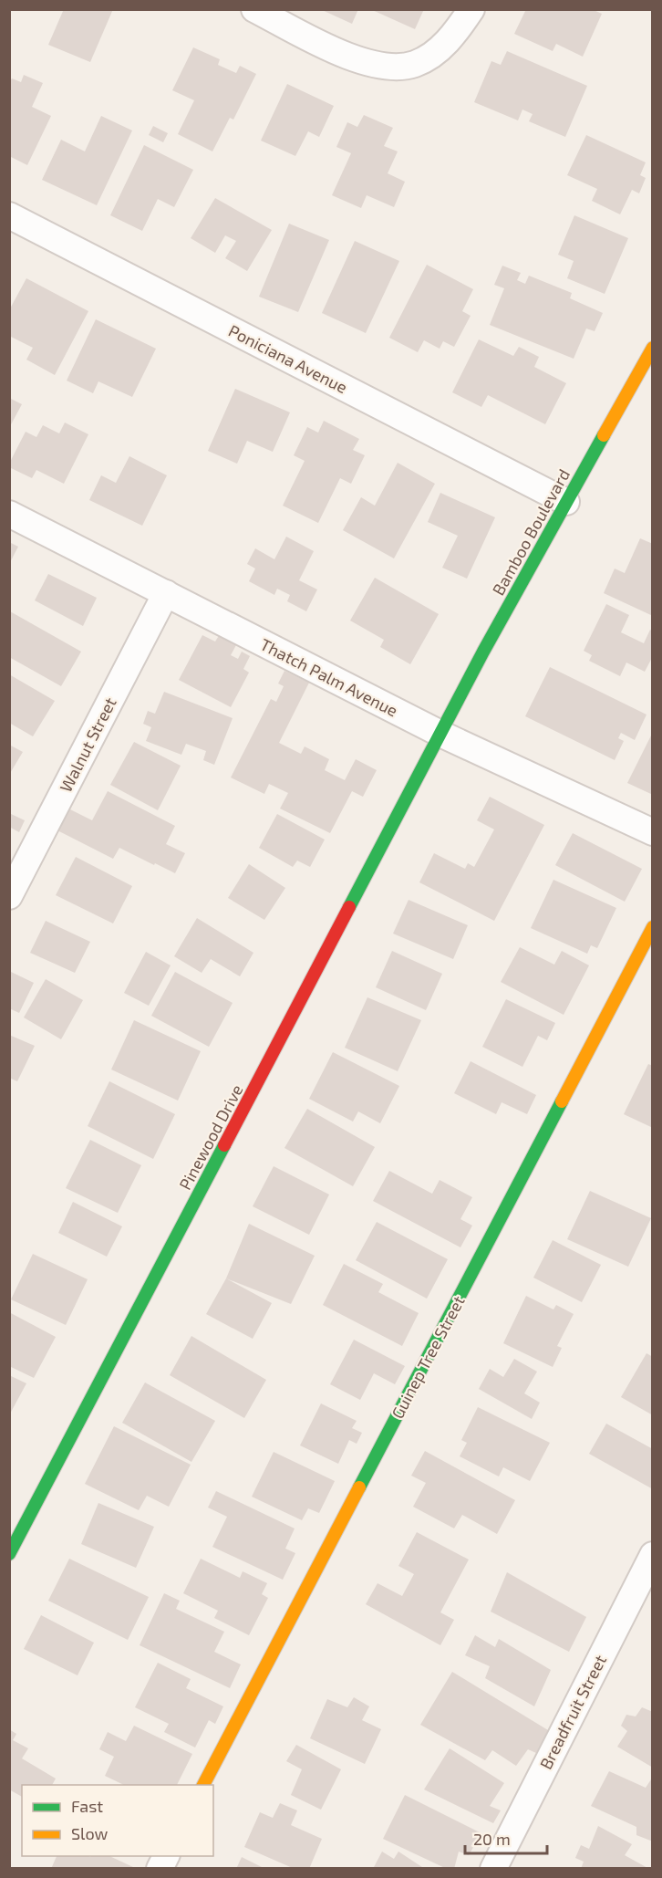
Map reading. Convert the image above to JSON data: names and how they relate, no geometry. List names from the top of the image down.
{
  "streets": {
    "main road": ["Bamboo Boulevard", "Pinewood Drive", "Guinep Tree Street"],
    "street": [
      "Poniciana Avenue",
      "Thatch Palm Avenue",
      "Walnut Street",
      "Breadfruit Street"
    ]
  },
  "crossings": [
    ["Poniciana Avenue", "Bamboo Boulevard"],
    ["Bamboo Boulevard", "Thatch Palm Avenue"],
    ["Bamboo Boulevard", "Pinewood Drive"],
    ["Thatch Palm Avenue", "Walnut Street"],
    ["Thatch Palm Avenue", "Pinewood Drive"]
  ],
  "legend": ["Fast", "Slow"],
  "scale_bar": "20 m"
}
